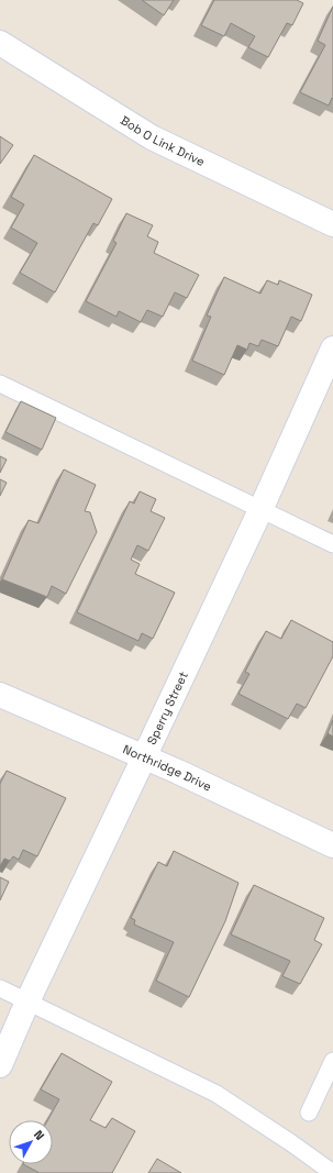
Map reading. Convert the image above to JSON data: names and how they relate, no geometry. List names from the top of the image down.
{
  "streets": {
    "street": ["Bob O Link Drive", "Sperry Street", "Northridge Drive"]
  },
  "crossings": [
    ["Sperry Street", "Northridge Drive"]
  ],
  "north": "top right"
}
